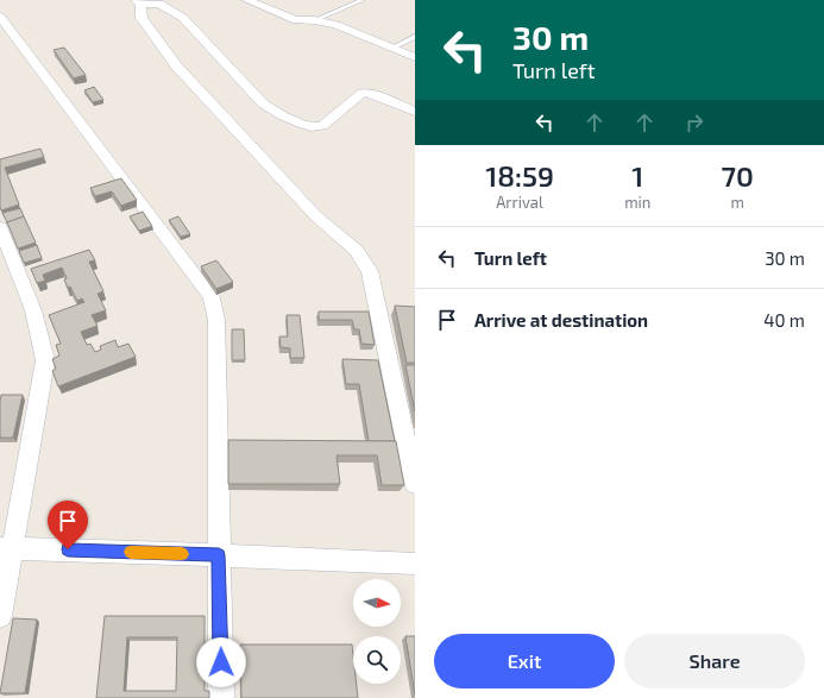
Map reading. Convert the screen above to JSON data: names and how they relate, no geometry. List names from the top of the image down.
{
  "north": "right",
  "page": {
    "turn": ["30 m", "Turn left"],
    "eta": [
      "18:59",
      "Arrival",
      "1",
      "min",
      "70",
      "m"
    ],
    "list": [
      {
        "name": "Turn left",
        "value": "30 m"
      },
      {
        "name": "Arrive at destination",
        "value": "40 m"
      }
    ],
    "buttons": ["Exit", "Share"]
  }
}
